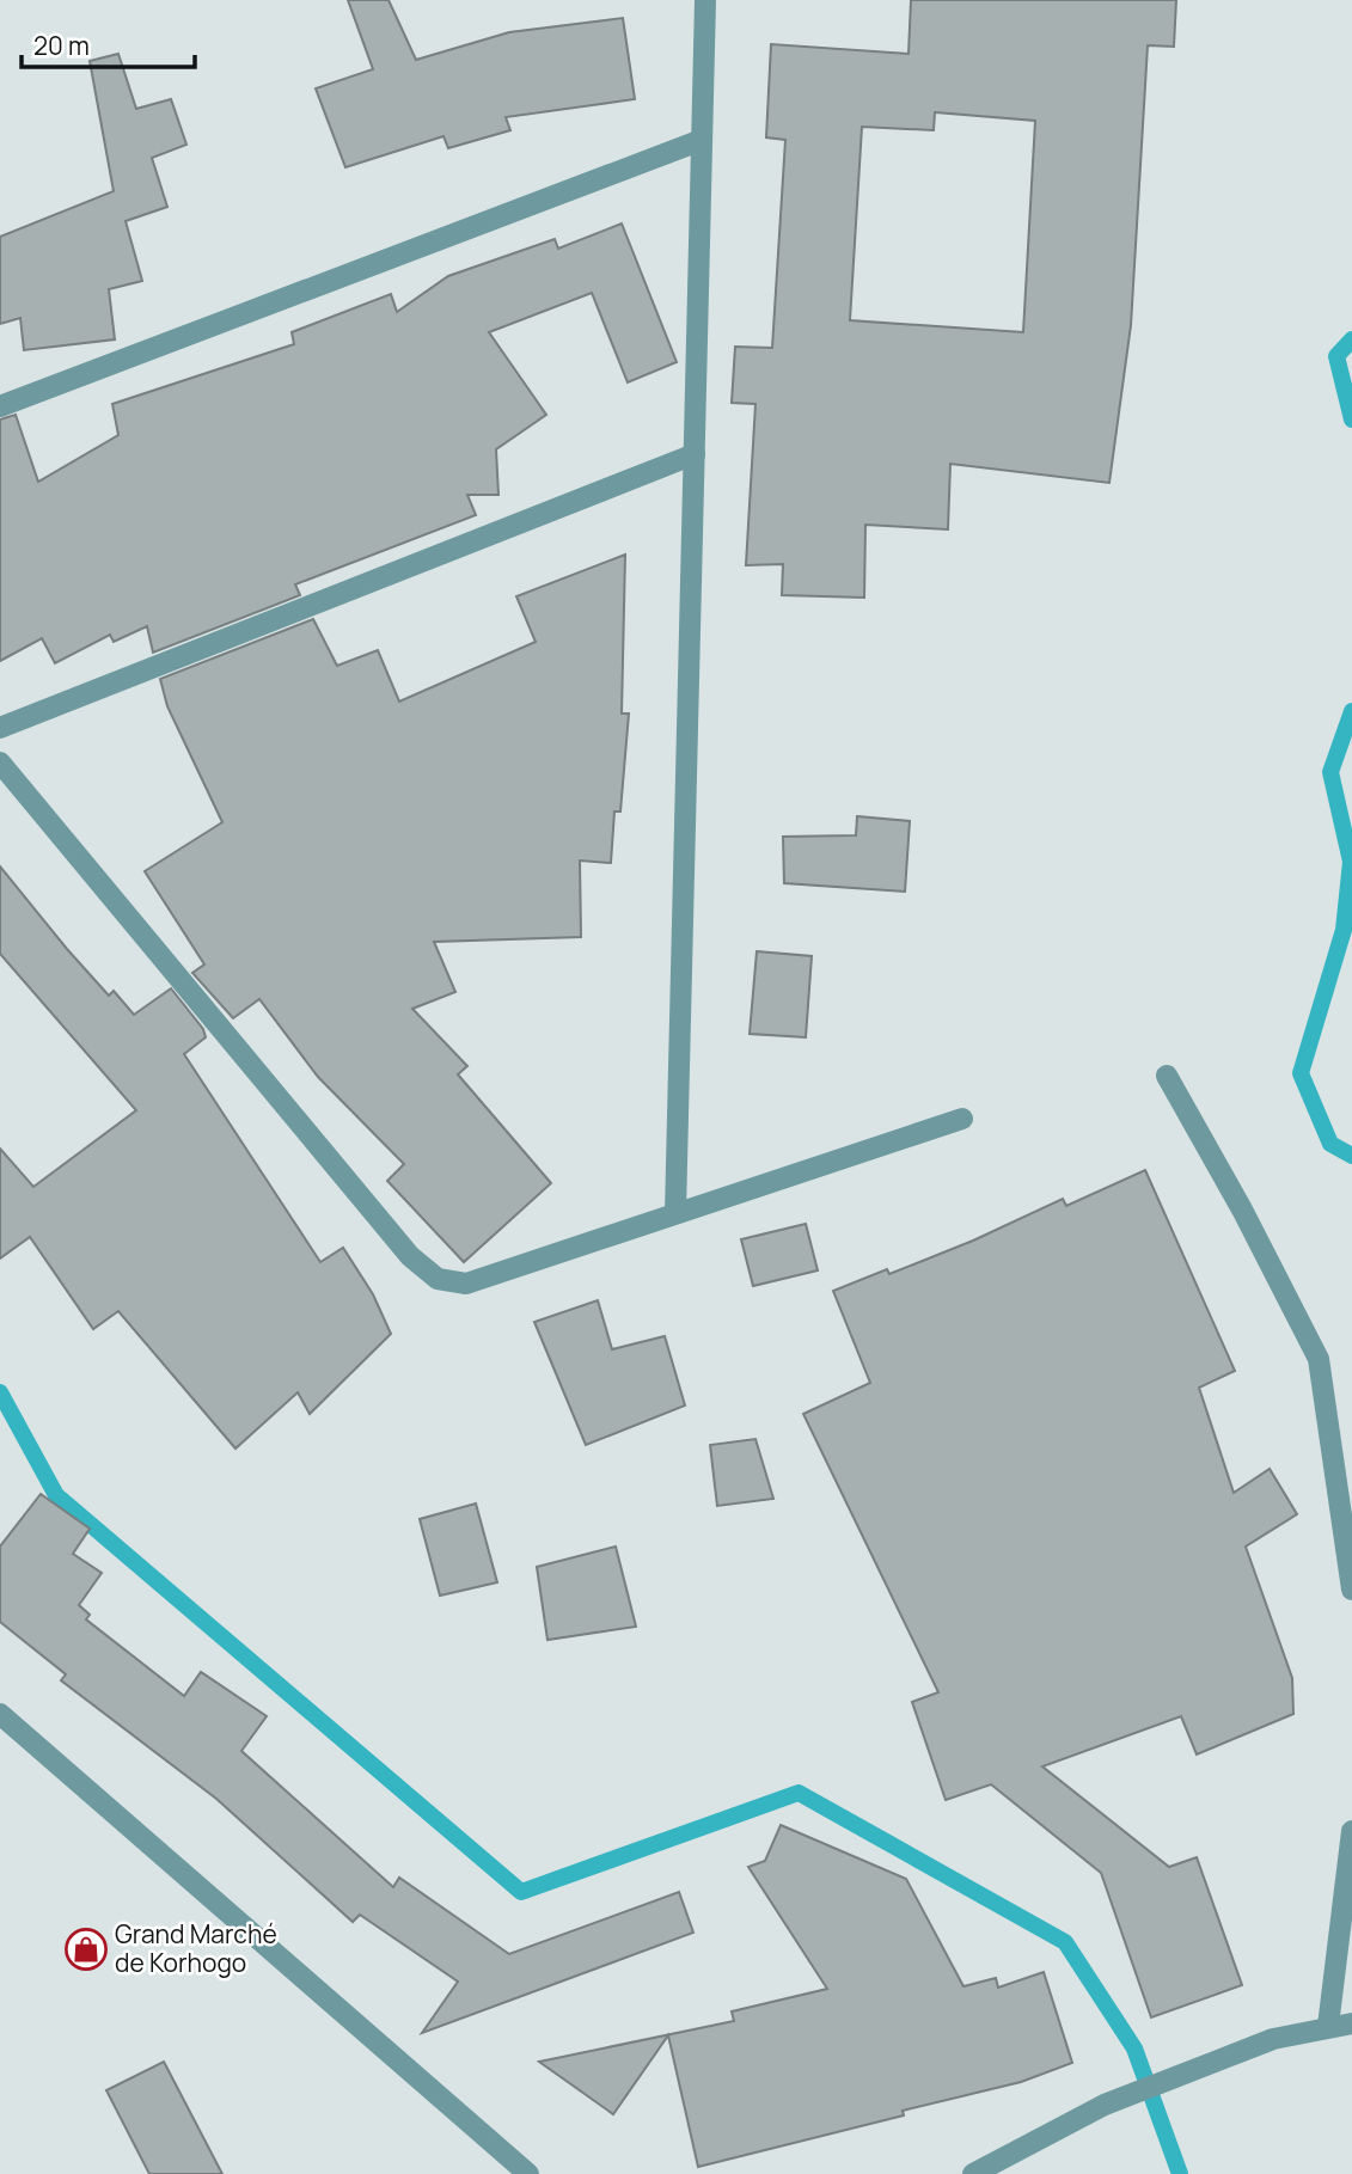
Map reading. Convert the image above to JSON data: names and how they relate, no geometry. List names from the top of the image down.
{
  "places": {
    "shop": ["Grand Marché de Korhogo"]
  },
  "scale_bar": "20 m"
}
